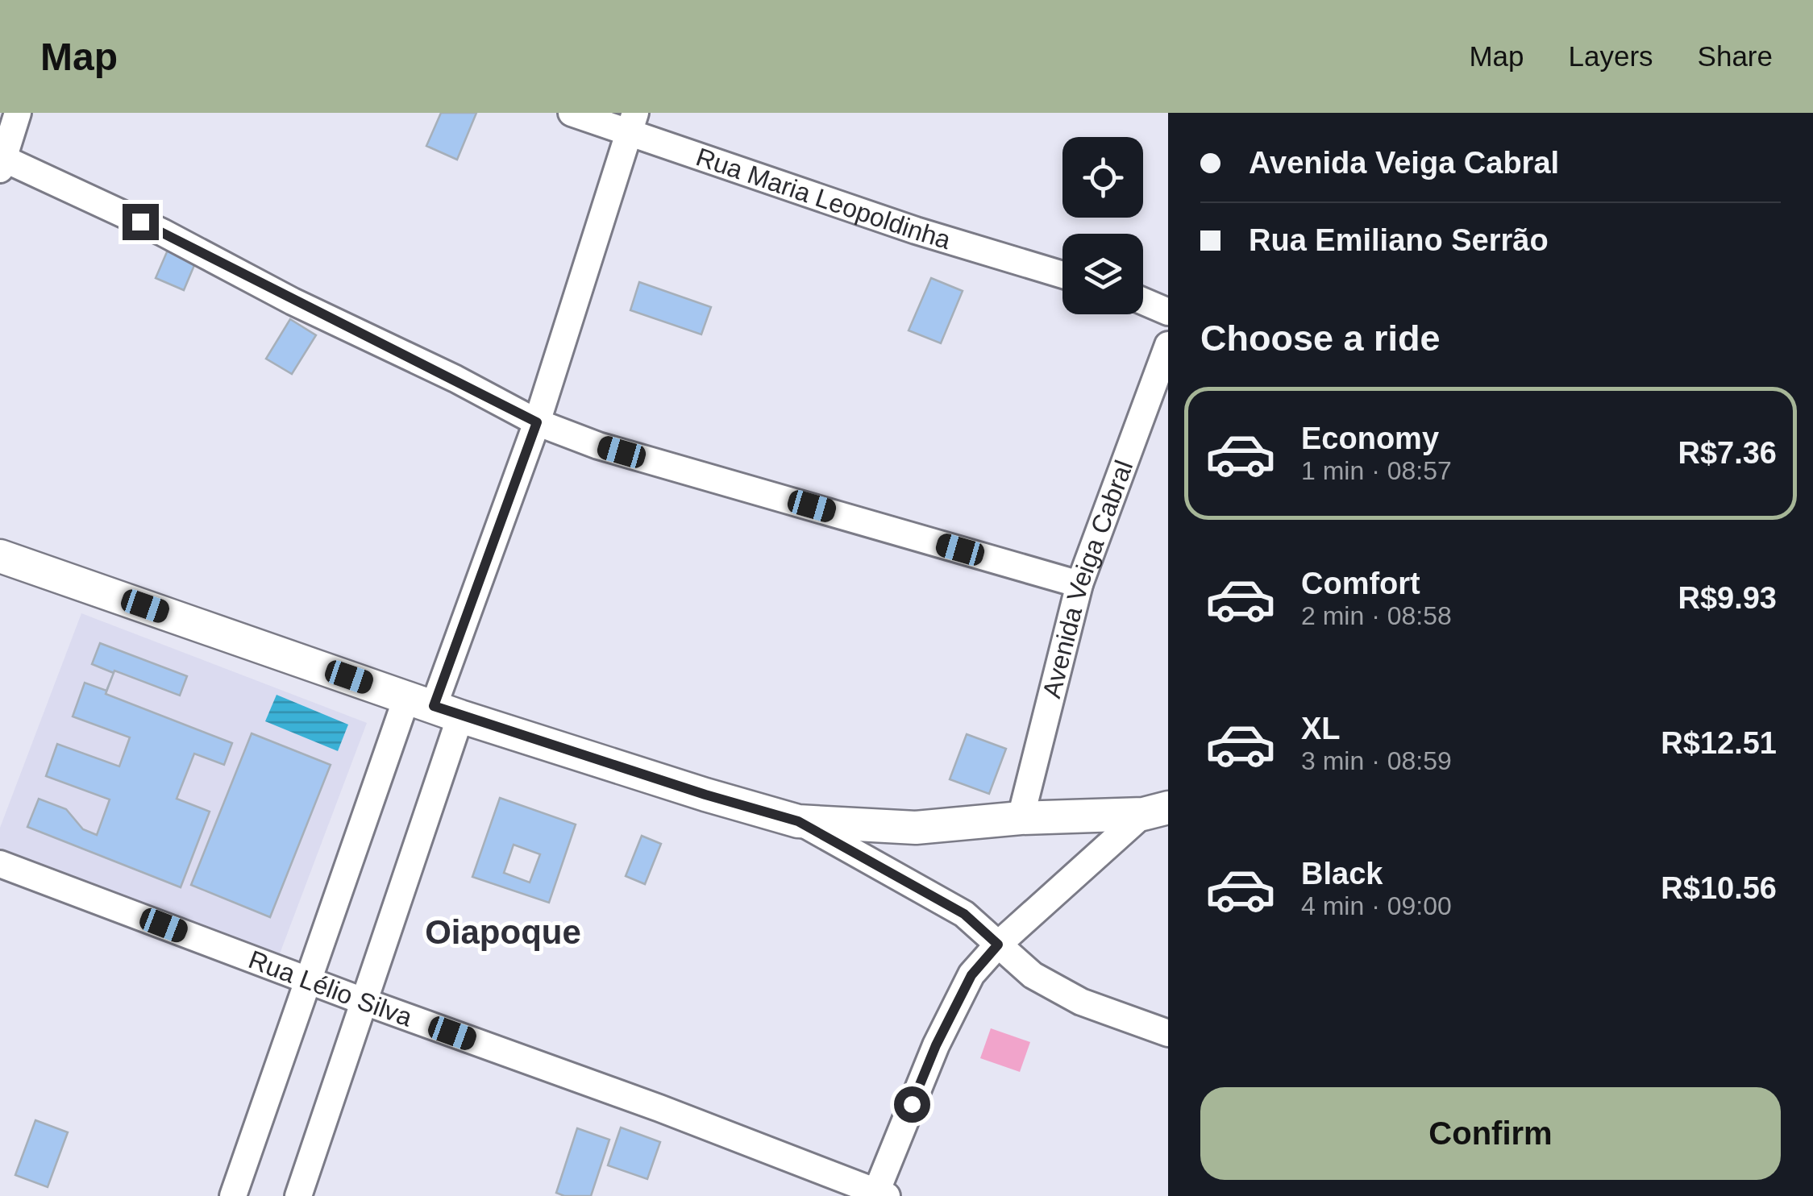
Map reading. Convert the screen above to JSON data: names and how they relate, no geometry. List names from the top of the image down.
{
  "streets": {
    "street": ["Rua Maria Leopoldinha", "Avenida Veiga Cabral", "Rua Lélio Silva"]
  },
  "districts": ["Oiapoque"],
  "page": {
    "header": "Map",
    "nav": ["Map", "Layers", "Share"],
    "banner": ["Avenida Veiga Cabral", "Rua Emiliano Serrão"],
    "heading": "Choose a ride",
    "list": [
      {
        "name": "Economy",
        "note": "1 min · 08:57",
        "value": "R$7.36"
      },
      {
        "name": "Comfort",
        "note": "2 min · 08:58",
        "value": "R$9.93"
      },
      {
        "name": "XL",
        "note": "3 min · 08:59",
        "value": "R$12.51"
      },
      {
        "name": "Black",
        "note": "4 min · 09:00",
        "value": "R$10.56"
      }
    ],
    "buttons": "Confirm"
  }
}
